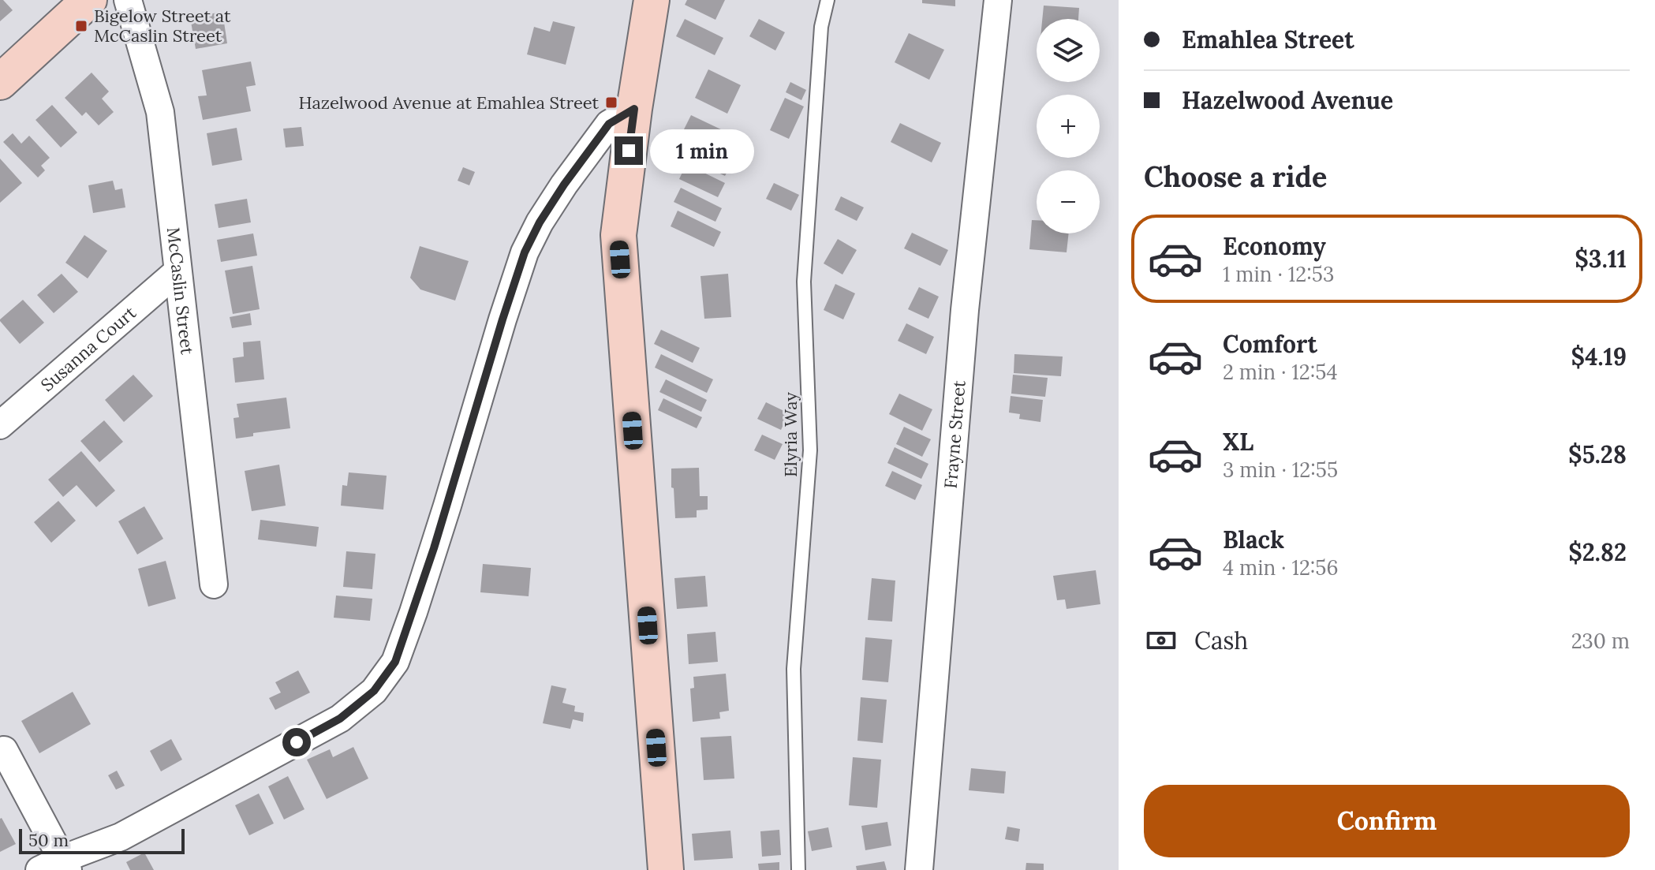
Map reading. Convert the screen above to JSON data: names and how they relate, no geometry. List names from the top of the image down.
{
  "streets": {
    "street": ["McCaslin Street", "Susanna Court", "Frayne Street"],
    "lane": ["Elyria Way"]
  },
  "crossings": [
    ["McCaslin Street", "Susanna Court"]
  ],
  "places": {
    "transit": ["Bigelow Street at McCaslin Street", "Hazelwood Avenue at Emahlea Street"]
  },
  "scale_bar": "50 m",
  "page": {
    "banner": ["Emahlea Street", "Hazelwood Avenue"],
    "map_buttons": ["+", "−"],
    "bubble": "1 min",
    "heading": "Choose a ride",
    "list": [
      {
        "name": "Economy",
        "note": "1 min · 12:53",
        "value": "$3.11"
      },
      {
        "name": "Comfort",
        "note": "2 min · 12:54",
        "value": "$4.19"
      },
      {
        "name": "XL",
        "note": "3 min · 12:55",
        "value": "$5.28"
      },
      {
        "name": "Black",
        "note": "4 min · 12:56",
        "value": "$2.82"
      }
    ],
    "pay": ["Cash", "230 m"],
    "buttons": "Confirm",
    "scale": "50 m"
  }
}
